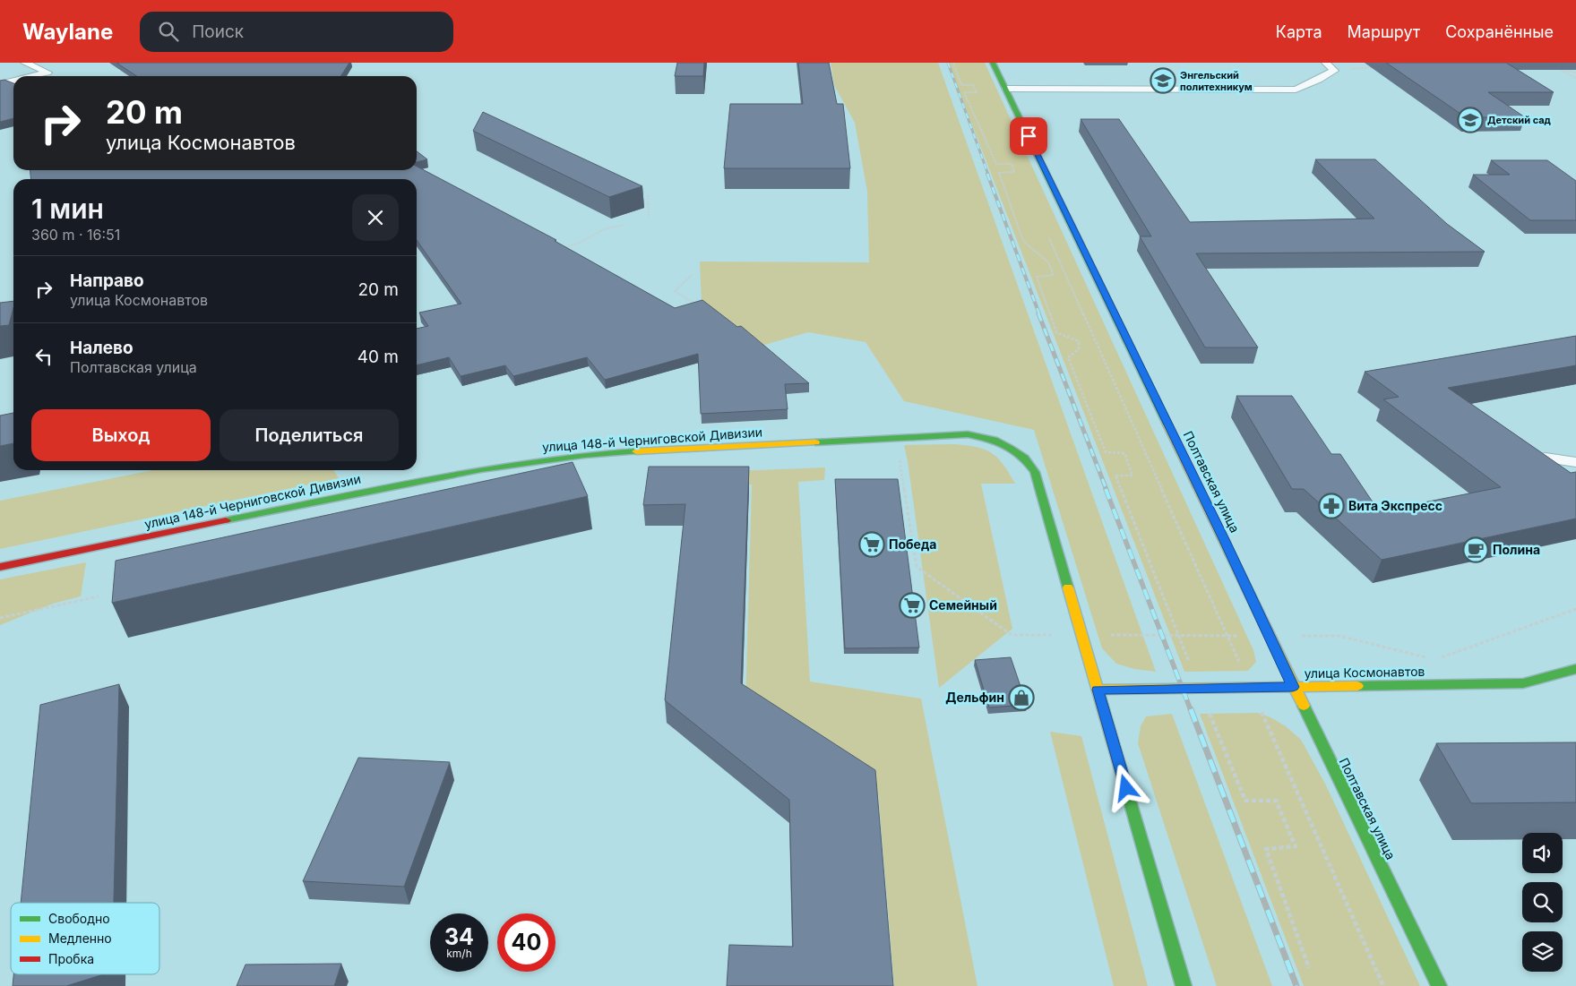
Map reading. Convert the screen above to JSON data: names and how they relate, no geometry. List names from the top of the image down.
{
  "streets": {
    "street": ["улица 148-й Черниговской Дивизии", "Полтавская улица", "улица Космонавтов"]
  },
  "crossings": [
    ["Полтавская улица", "улица Космонавтов"]
  ],
  "places": {
    "school or university": ["Энгельский политехникум", "Детский сад"],
    "pharmacy": ["Вита Экспресс"],
    "supermarket": ["Победа", "Семейный"],
    "cafe": ["Полина"],
    "shop": ["Дельфин"]
  },
  "legend": ["Свободно", "Медленно", "Пробка"],
  "page": {
    "header": "Waylane",
    "search": "Поиск",
    "nav": ["Карта", "Маршрут", "Сохранённые"],
    "turn": ["20 m", "улица Космонавтов"],
    "heading": ["1 мин", "360 m · 16:51"],
    "list": [
      {
        "name": "Направо",
        "note": "улица Космонавтов",
        "value": "20 m"
      },
      {
        "name": "Налево",
        "note": "Полтавская улица",
        "value": "40 m"
      }
    ],
    "buttons": ["Выход", "Поделиться"],
    "speed": "34 km/h",
    "limit": "40"
  }
}
